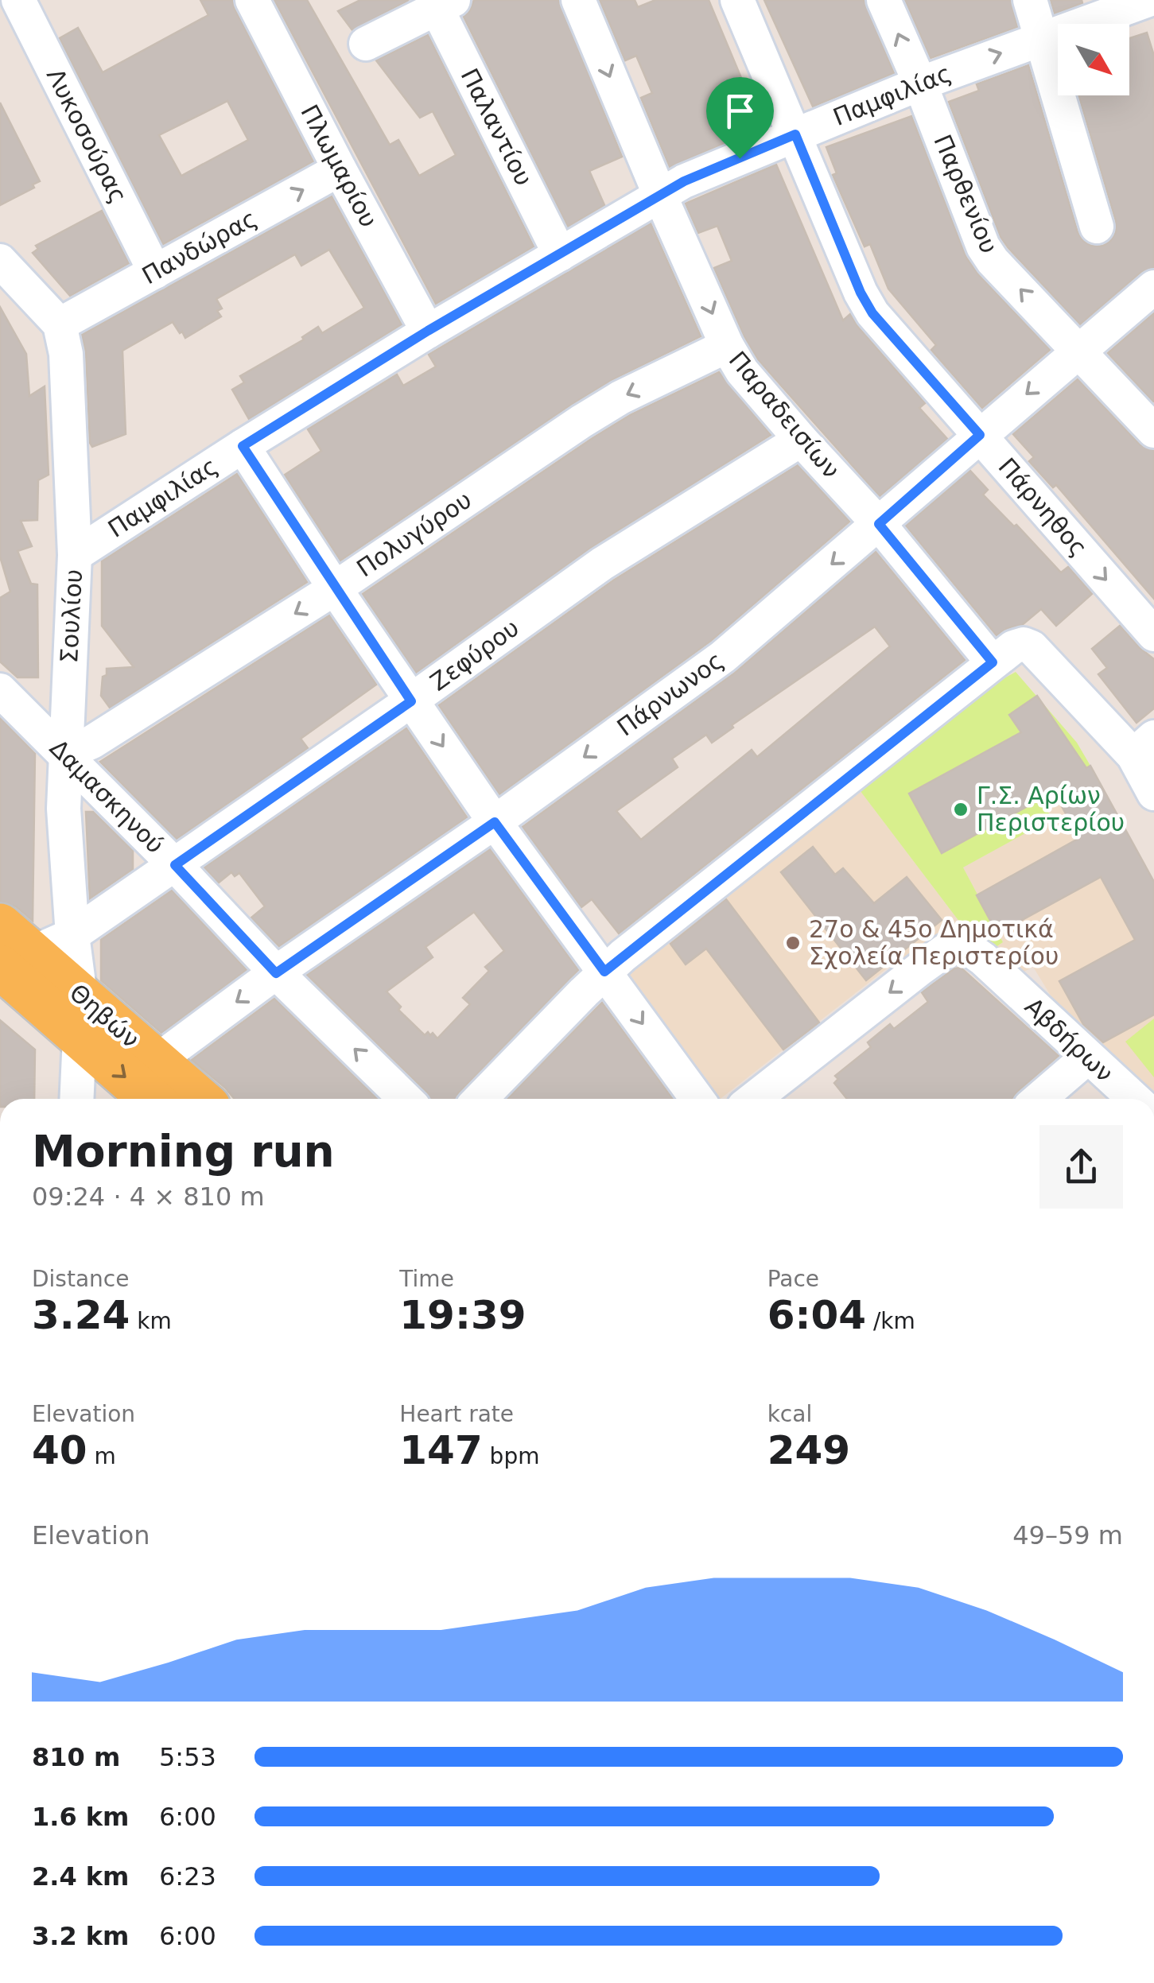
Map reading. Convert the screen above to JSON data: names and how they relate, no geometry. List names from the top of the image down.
{
  "streets": {
    "main road": ["Θηβών"],
    "street": [
      "Παμφιλίας",
      "Παλαντίου",
      "Λυκοσούρας",
      "Πλωμαρίου",
      "Παρθενίου",
      "Πανδώρας",
      "Παραδεισίων",
      "Πάρνηθος",
      "Πολυγύρου",
      "Σουλίου",
      "Ζεφύρου",
      "Πάρνωνος",
      "Δαμασκηνού",
      "Αβδήρων"
    ]
  },
  "crossings": [
    ["Παμφιλίας", "Παλαντίου"],
    ["Παμφιλίας", "Πλωμαρίου"],
    ["Παμφιλίας", "Παρθενίου"],
    ["Παμφιλίας", "Παραδεισίων"],
    ["Παμφιλίας", "Πάρνηθος"],
    ["Παμφιλίας", "Σουλίου"],
    ["Λυκοσούρας", "Πανδώρας"],
    ["Πλωμαρίου", "Πανδώρας"],
    ["Παρθενίου", "Πάρνωνος"],
    ["Πανδώρας", "Σουλίου"],
    ["Παραδεισίων", "Πολυγύρου"],
    ["Παραδεισίων", "Ζεφύρου"],
    ["Παραδεισίων", "Πάρνωνος"],
    ["Πάρνηθος", "Πάρνωνος"],
    ["Πολυγύρου", "Σουλίου"],
    ["Πολυγύρου", "Δαμασκηνού"],
    ["Σουλίου", "Ζεφύρου"],
    ["Σουλίου", "Δαμασκηνού"],
    ["Σουλίου", "Θηβών"],
    ["Ζεφύρου", "Δαμασκηνού"],
    ["Ζεφύρου", "Θηβών"],
    ["Πάρνωνος", "Δαμασκηνού"],
    ["Πάρνωνος", "Θηβών"]
  ],
  "one_way": ["Πανδώρας", "Παραδεισίων", "Πολυγύρου"],
  "places": ["Γ.Σ. Αρίων Περιστερίου", "27ο & 45ο Δημοτικά Σχολεία Περιστερίου"],
  "north": "bottom right",
  "page": {
    "heading": ["Morning run", "09:24 · 4 × 810 m"],
    "stats": [
      ["Distance", "3.24 km"],
      ["Time", "19:39"],
      ["Pace", "6:04 /km"],
      ["Elevation", "40 m"],
      ["Heart rate", "147 bpm"],
      ["kcal", "249"]
    ],
    "chart": ["Elevation", "49–59 m"],
    "list": [
      {
        "name": "810 m",
        "note": "5:53"
      },
      {
        "name": "1.6 km",
        "note": "6:00"
      },
      {
        "name": "2.4 km",
        "note": "6:23"
      },
      {
        "name": "3.2 km",
        "note": "6:00"
      }
    ]
  }
}
